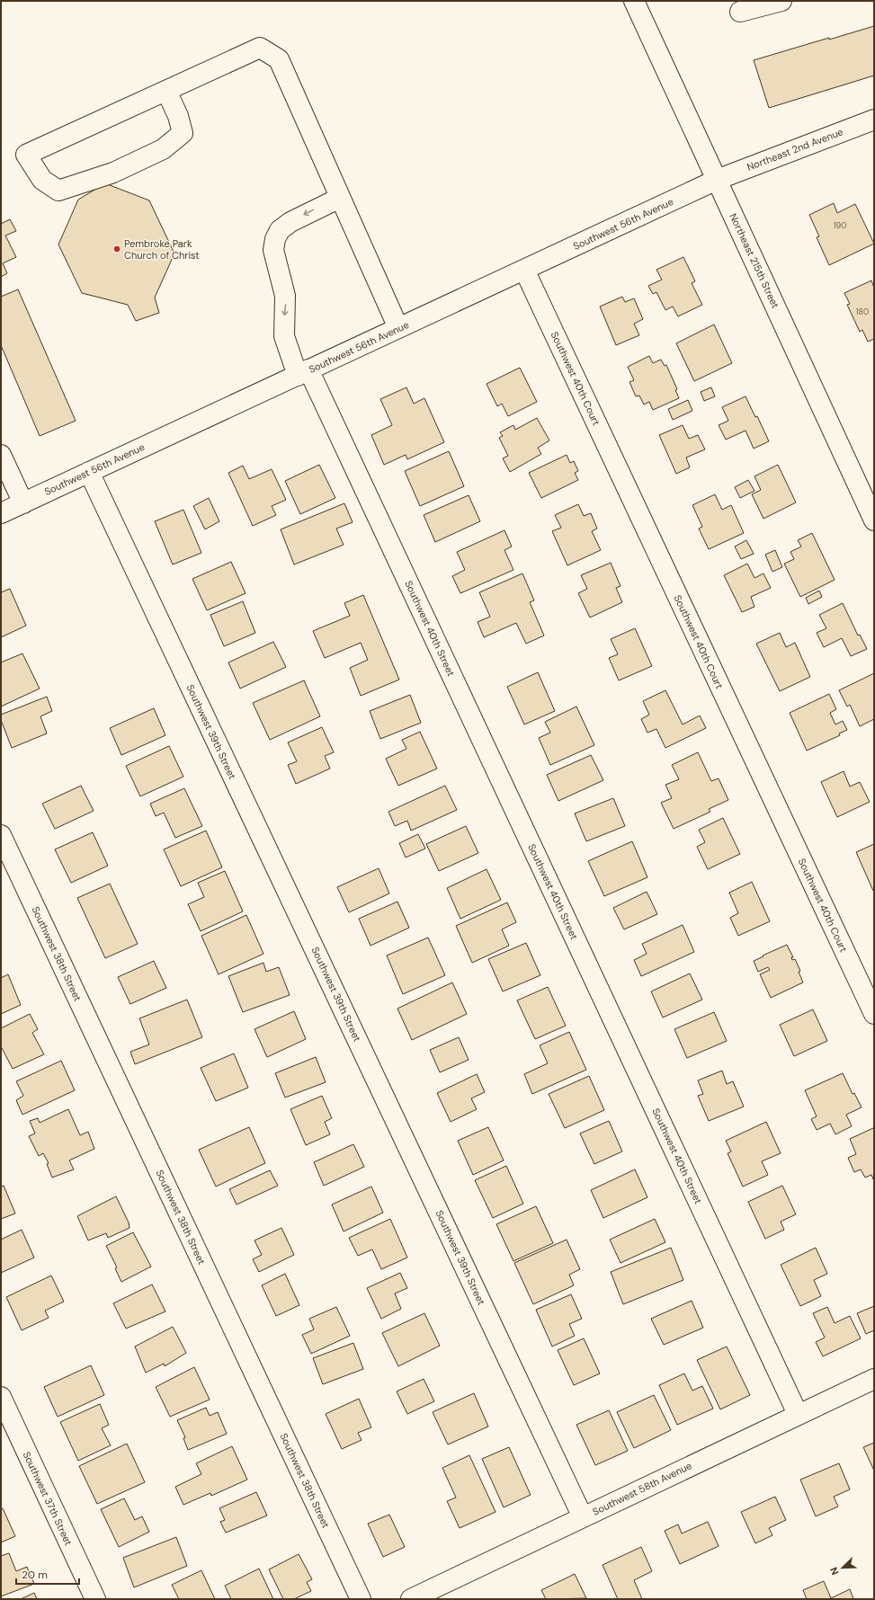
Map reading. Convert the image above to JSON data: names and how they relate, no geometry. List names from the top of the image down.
{
  "streets": {
    "street": [
      "Northeast 2nd Avenue",
      "Southwest 56th Avenue",
      "Northeast 215th Street",
      "Southwest 40th Court",
      "Southwest 40th Street",
      "Southwest 39th Street",
      "Southwest 38th Street",
      "Southwest 58th Avenue",
      "Southwest 37th Street"
    ]
  },
  "crossings": [
    ["Northeast 2nd Avenue", "Southwest 56th Avenue"],
    ["Northeast 2nd Avenue", "Northeast 215th Street"],
    ["Southwest 56th Avenue", "Northeast 215th Street"],
    ["Southwest 56th Avenue", "Southwest 40th Court"],
    ["Southwest 56th Avenue", "Southwest 40th Street"],
    ["Southwest 56th Avenue", "Southwest 39th Street"],
    ["Southwest 40th Street", "Southwest 58th Avenue"],
    ["Southwest 39th Street", "Southwest 58th Avenue"]
  ],
  "places": ["Pembroke Park Church of Christ"],
  "house_numbers": ["190", "180"],
  "scale_bar": "20 m",
  "north": "bottom left"
}
